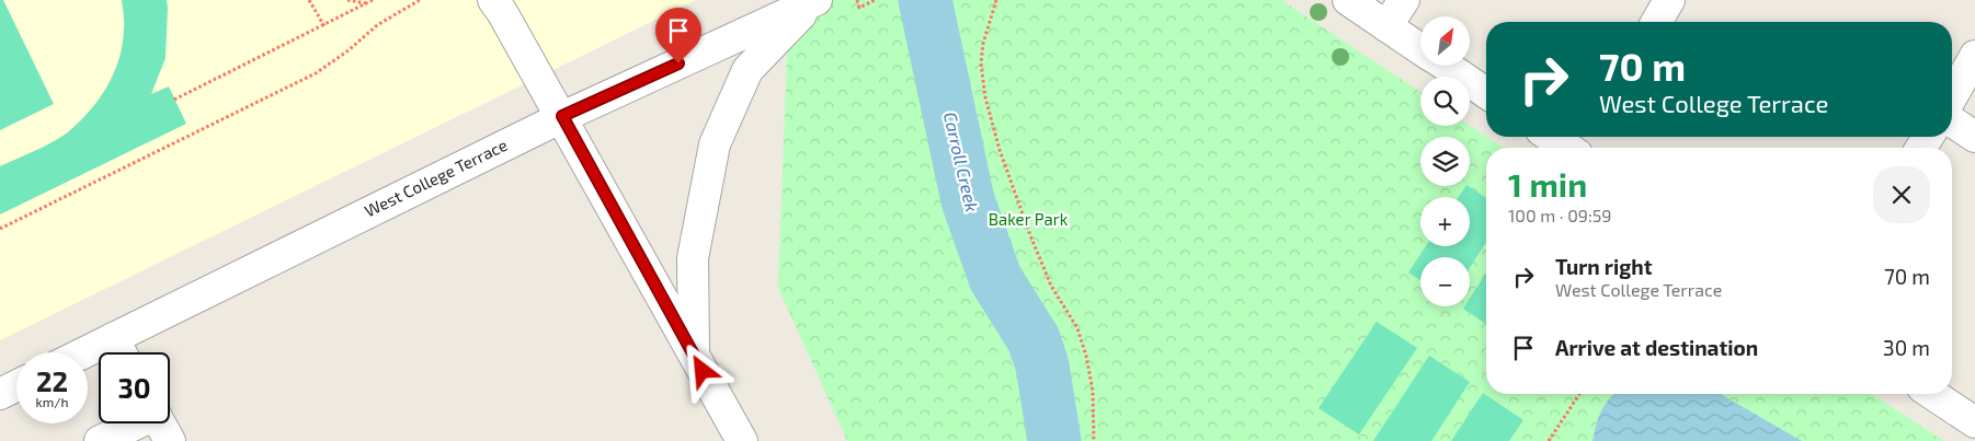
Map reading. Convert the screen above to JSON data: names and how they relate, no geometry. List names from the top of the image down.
{
  "streets": {
    "street": ["West College Terrace"]
  },
  "water": ["Carroll Creek"],
  "parks": ["Baker Park"],
  "north": "top right",
  "page": {
    "map_buttons": ["+", "−"],
    "turn": ["70 m", "West College Terrace"],
    "heading": ["1 min", "100 m · 09:59"],
    "list": [
      {
        "name": "Turn right",
        "note": "West College Terrace",
        "value": "70 m"
      },
      {
        "name": "Arrive at destination",
        "value": "30 m"
      }
    ],
    "speed": "22 km/h",
    "limit": "30"
  }
}
